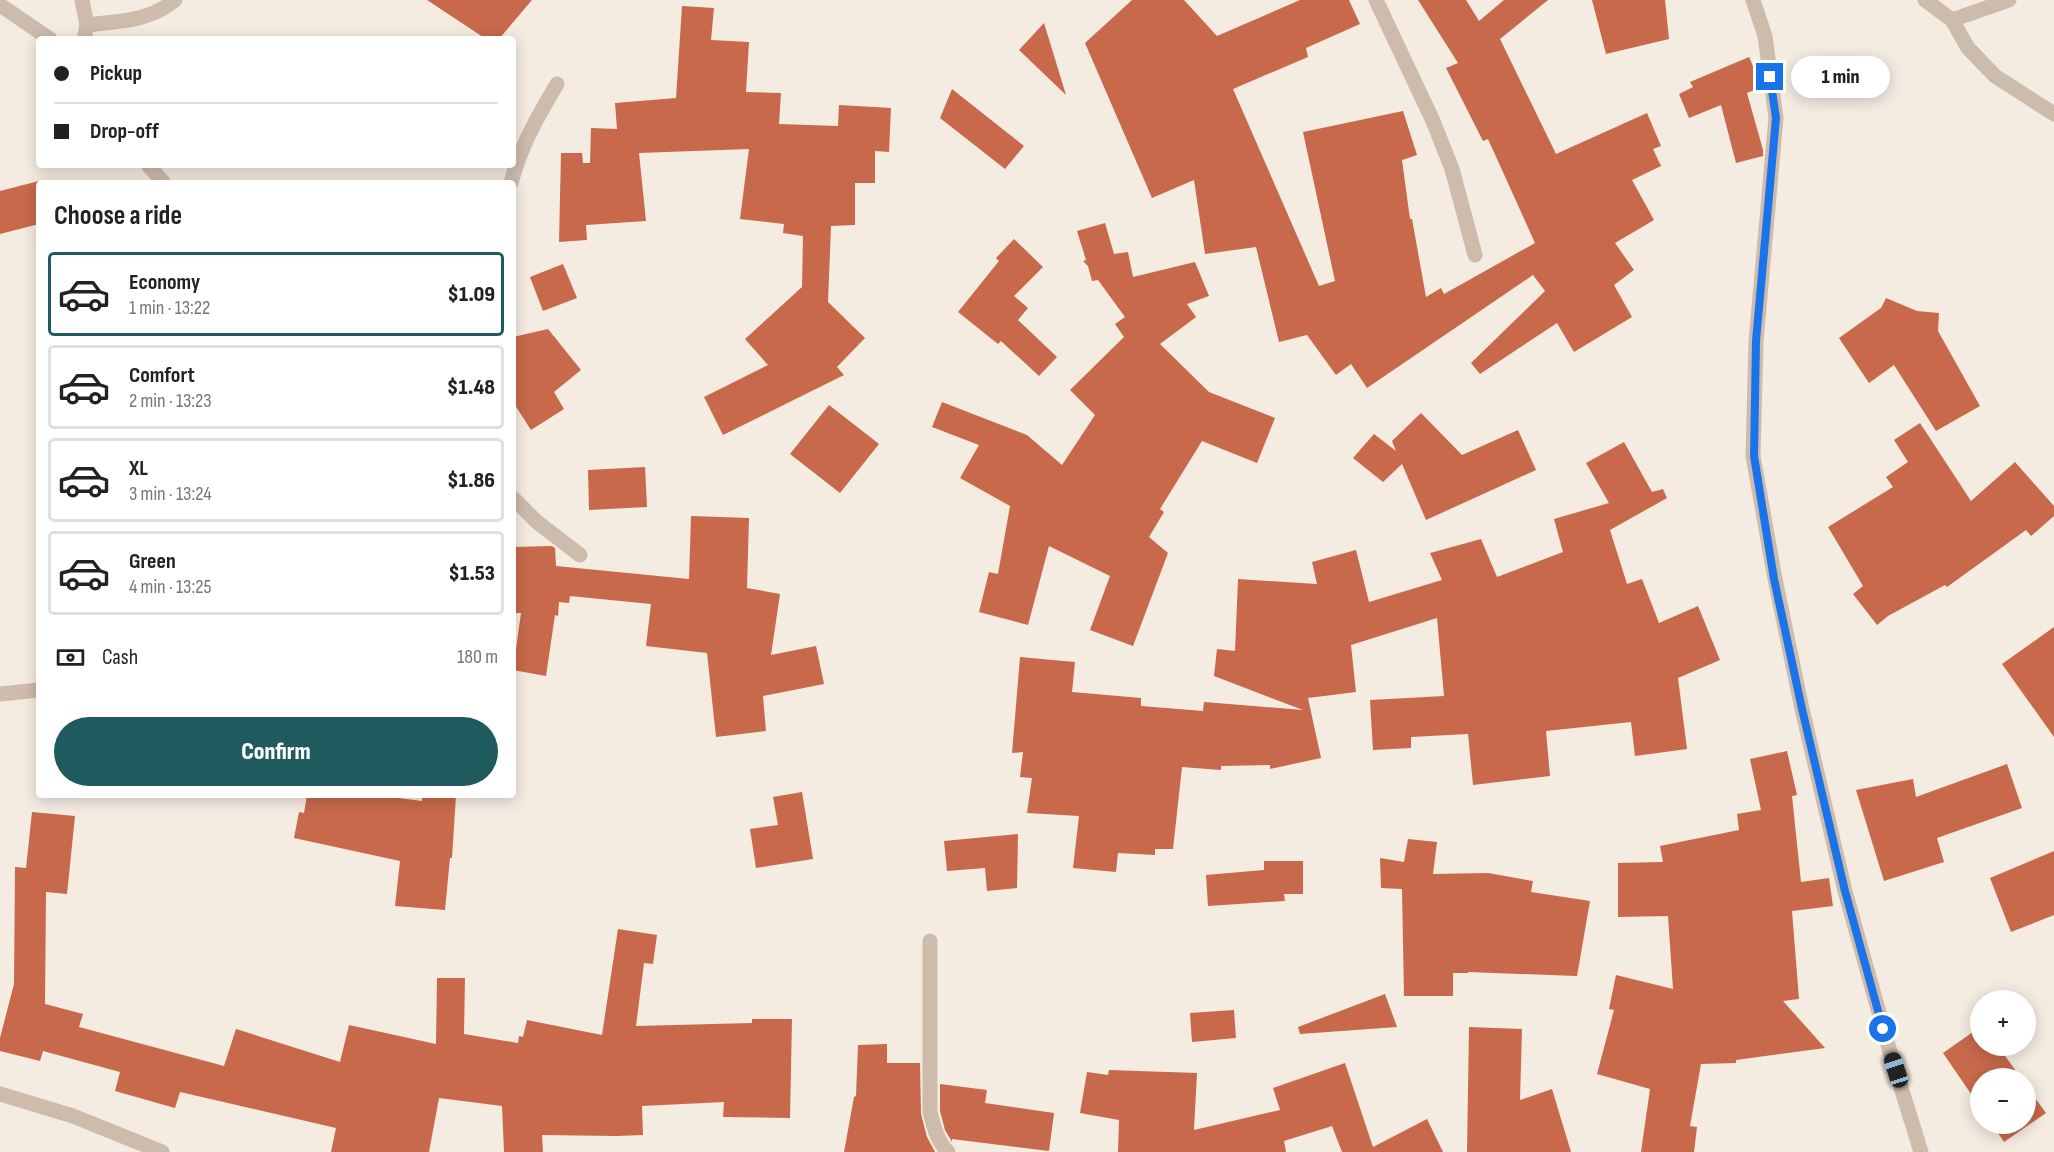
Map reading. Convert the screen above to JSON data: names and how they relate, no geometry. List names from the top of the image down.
{
  "page": {
    "banner": ["Pickup", "Drop-off"],
    "bubble": "1 min",
    "heading": "Choose a ride",
    "list": [
      {
        "name": "Economy",
        "note": "1 min · 13:22",
        "value": "$1.09"
      },
      {
        "name": "Comfort",
        "note": "2 min · 13:23",
        "value": "$1.48"
      },
      {
        "name": "XL",
        "note": "3 min · 13:24",
        "value": "$1.86"
      },
      {
        "name": "Green",
        "note": "4 min · 13:25",
        "value": "$1.53"
      }
    ],
    "pay": ["Cash", "180 m"],
    "buttons": "Confirm",
    "map_buttons": ["+", "−"]
  }
}
